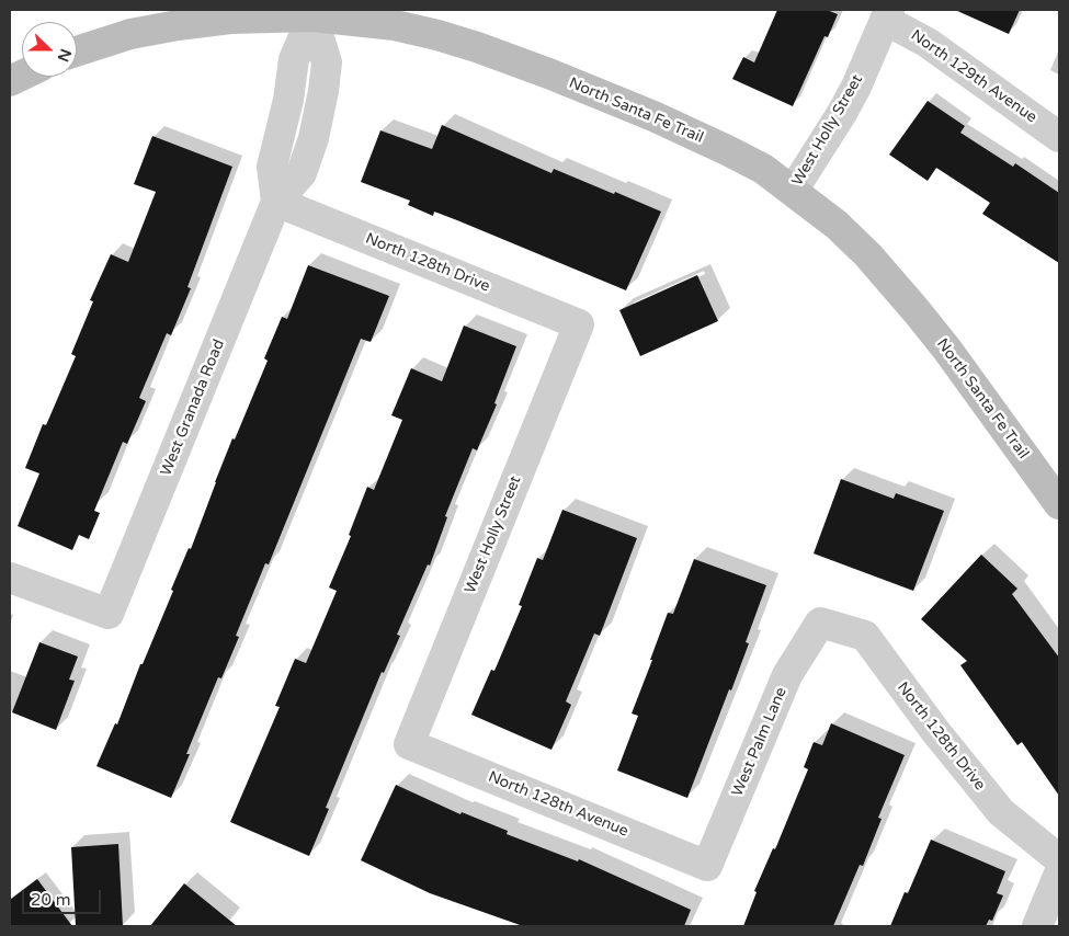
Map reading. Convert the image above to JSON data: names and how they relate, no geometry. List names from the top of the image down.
{
  "streets": {
    "street": [
      "North 129th Avenue",
      "North Santa Fe Trail",
      "West Holly Street",
      "North 128th Drive",
      "West Granada Road",
      "West Palm Lane",
      "North 128th Avenue"
    ]
  },
  "crossings": [
    ["North 129th Avenue", "West Holly Street"],
    ["North Santa Fe Trail", "West Holly Street"],
    ["North Santa Fe Trail", "West Granada Road"],
    ["West Holly Street", "North 128th Drive"],
    ["West Holly Street", "North 128th Avenue"],
    ["North 128th Drive", "West Granada Road"],
    ["North 128th Drive", "West Palm Lane"],
    ["West Palm Lane", "North 128th Avenue"]
  ],
  "scale_bar": "20 m",
  "north": "right"
}
